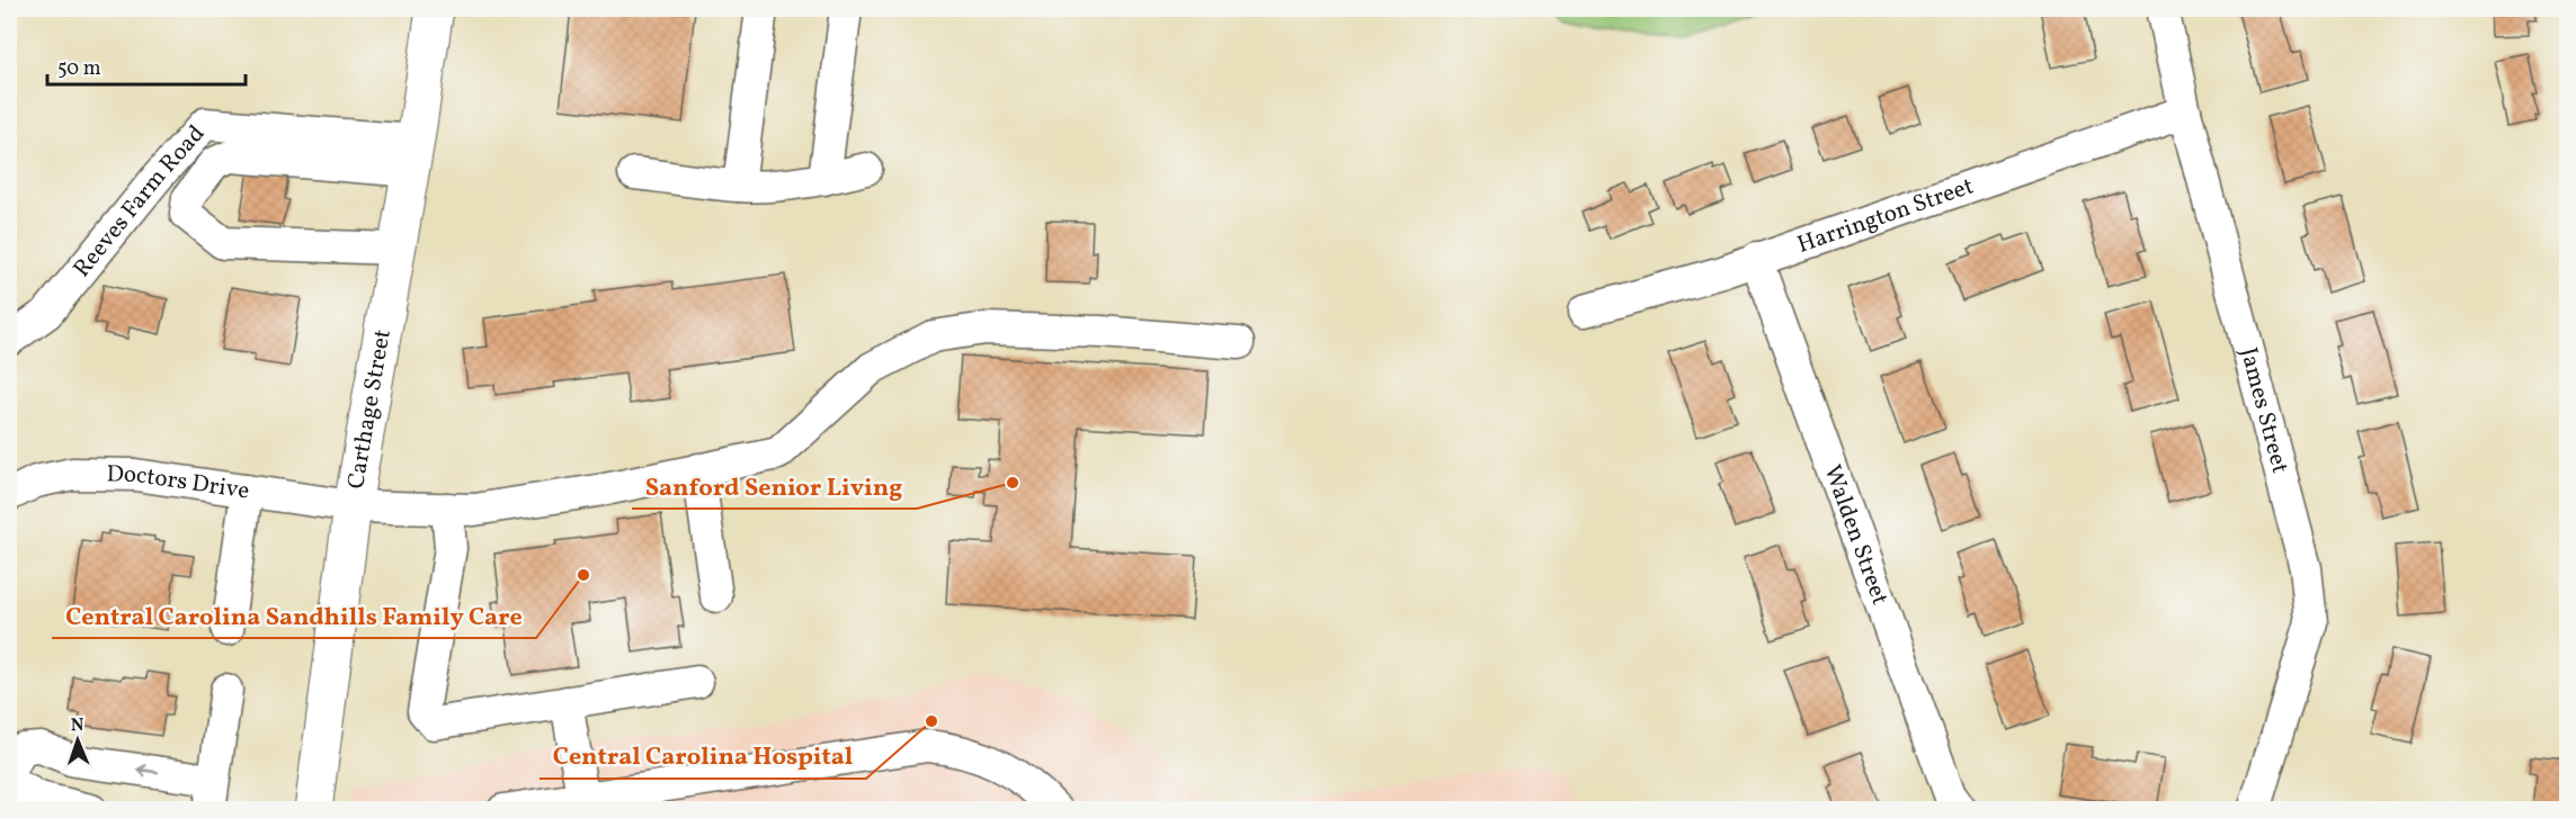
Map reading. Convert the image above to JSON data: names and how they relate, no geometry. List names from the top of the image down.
{
  "streets": {
    "main road": ["Carthage Street"],
    "street": [
      "Reeves Farm Road",
      "Harrington Street",
      "James Street",
      "Doctors Drive",
      "Walden Street"
    ]
  },
  "crossings": [
    ["Reeves Farm Road", "Carthage Street"],
    ["Harrington Street", "James Street"],
    ["Harrington Street", "Walden Street"],
    ["Carthage Street", "Doctors Drive"]
  ],
  "places": ["Sanford Senior Living", "Central Carolina Sandhills Family Care", "Central Carolina Hospital"],
  "scale_bar": "50 m",
  "north": "top"
}
